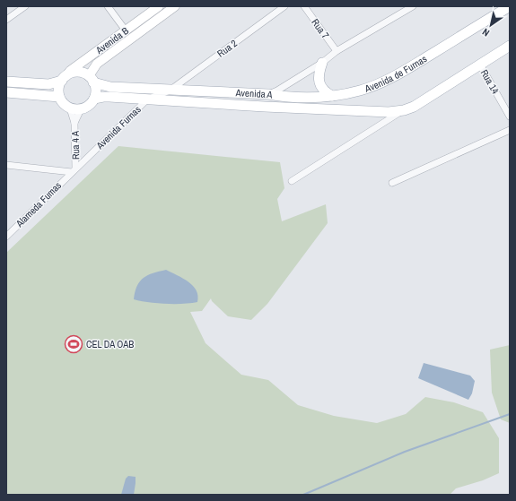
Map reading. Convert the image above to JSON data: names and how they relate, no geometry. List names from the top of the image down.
{
  "streets": {
    "main road": ["Avenida de Furnas", "Avenida A"],
    "street": [
      "Rua 7",
      "Avenida B",
      "Rua 2",
      "Rua 14",
      "Avenida Furnas",
      "Rua 4 A",
      "Alameda Fumas"
    ]
  },
  "crossings": [
    ["Rua 7", "Avenida A"],
    ["Avenida B", "Avenida A"],
    ["Avenida B", "Rua 4 A"],
    ["Rua 2", "Avenida A"],
    ["Rua 2", "Avenida Furnas"],
    ["Avenida de Furnas", "Avenida A"],
    ["Avenida A", "Avenida Furnas"],
    ["Avenida A", "Rua 4 A"],
    ["Avenida Furnas", "Rua 4 A"],
    ["Avenida Furnas", "Alameda Fumas"],
    ["Rua 4 A", "Alameda Fumas"]
  ],
  "places": {
    "sports": ["CEL DA OAB"]
  },
  "north": "bottom left"
}
